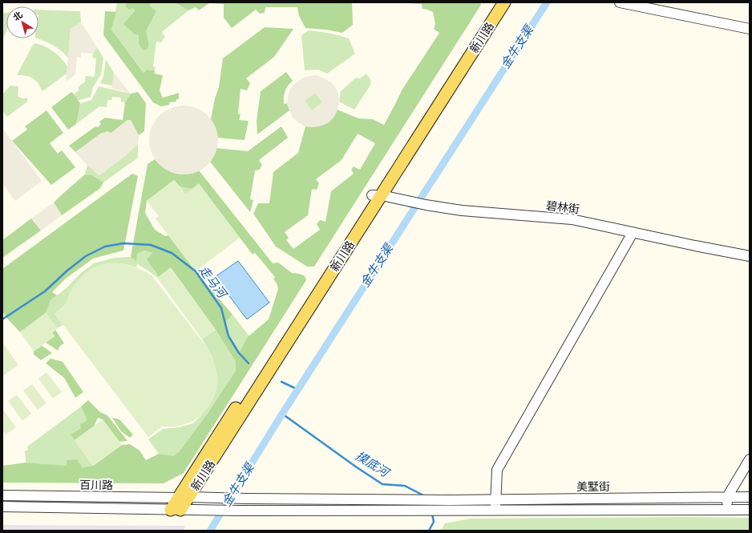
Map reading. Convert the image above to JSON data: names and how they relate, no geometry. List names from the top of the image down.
{
  "streets": {
    "main road": ["新川路"],
    "street": ["碧林街", "百川路", "美墅街"]
  },
  "crossings": [
    ["新川路", "碧林街"],
    ["新川路", "百川路"],
    ["新川路", "美墅街"],
    ["百川路", "美墅街"]
  ],
  "water": ["金牛支渠", "走马河", "摸底河"],
  "north": "top left"
}
